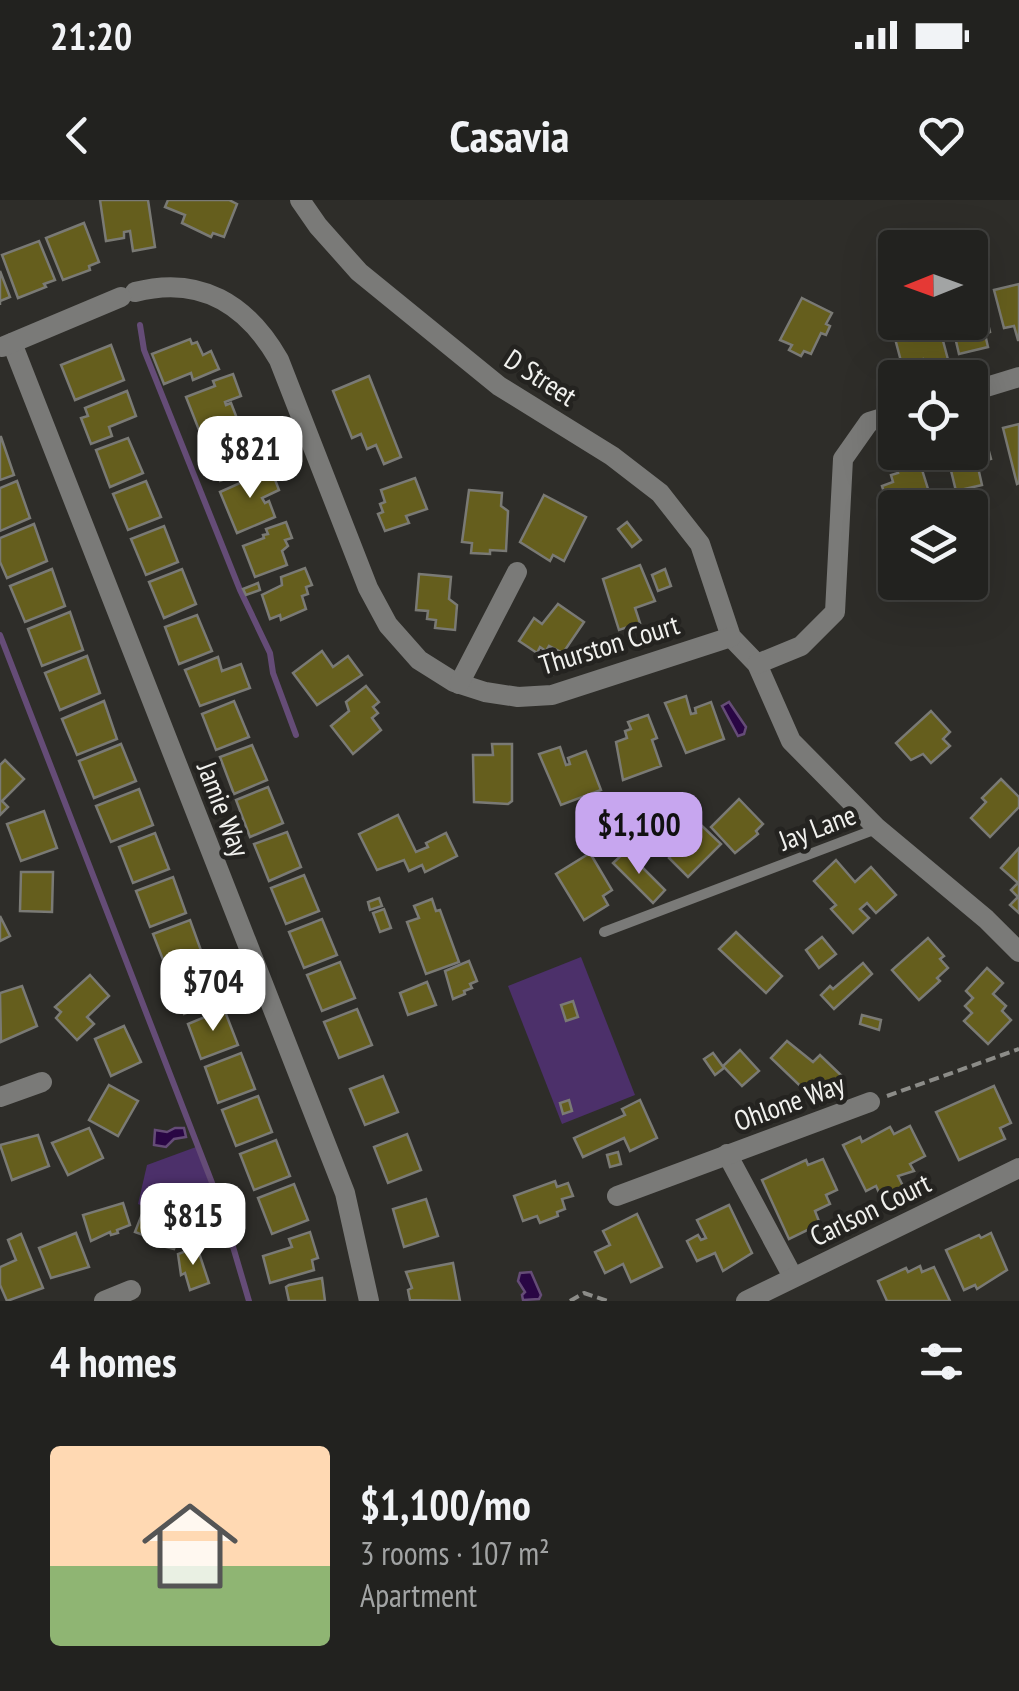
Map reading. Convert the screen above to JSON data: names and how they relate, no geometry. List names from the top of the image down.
{
  "streets": {
    "street": [
      "D Street",
      "Thurston Court",
      "Jamie Way",
      "Ohlone Way",
      "Carlson Court"
    ],
    "lane": ["Jay Lane"]
  },
  "crossings": [
    ["D Street", "Thurston Court"],
    ["Thurston Court", "Jamie Way"],
    ["Ohlone Way", "Carlson Court"]
  ],
  "north": "left",
  "page": {
    "status": "21:20",
    "header": "Casavia",
    "price": [
      "$821",
      "$1,100",
      "$704",
      "$815"
    ],
    "heading": "4 homes",
    "list": [
      {
        "name": "$1,100/mo",
        "note": "3 rooms · 107 m² · Apartment"
      }
    ]
  }
}
